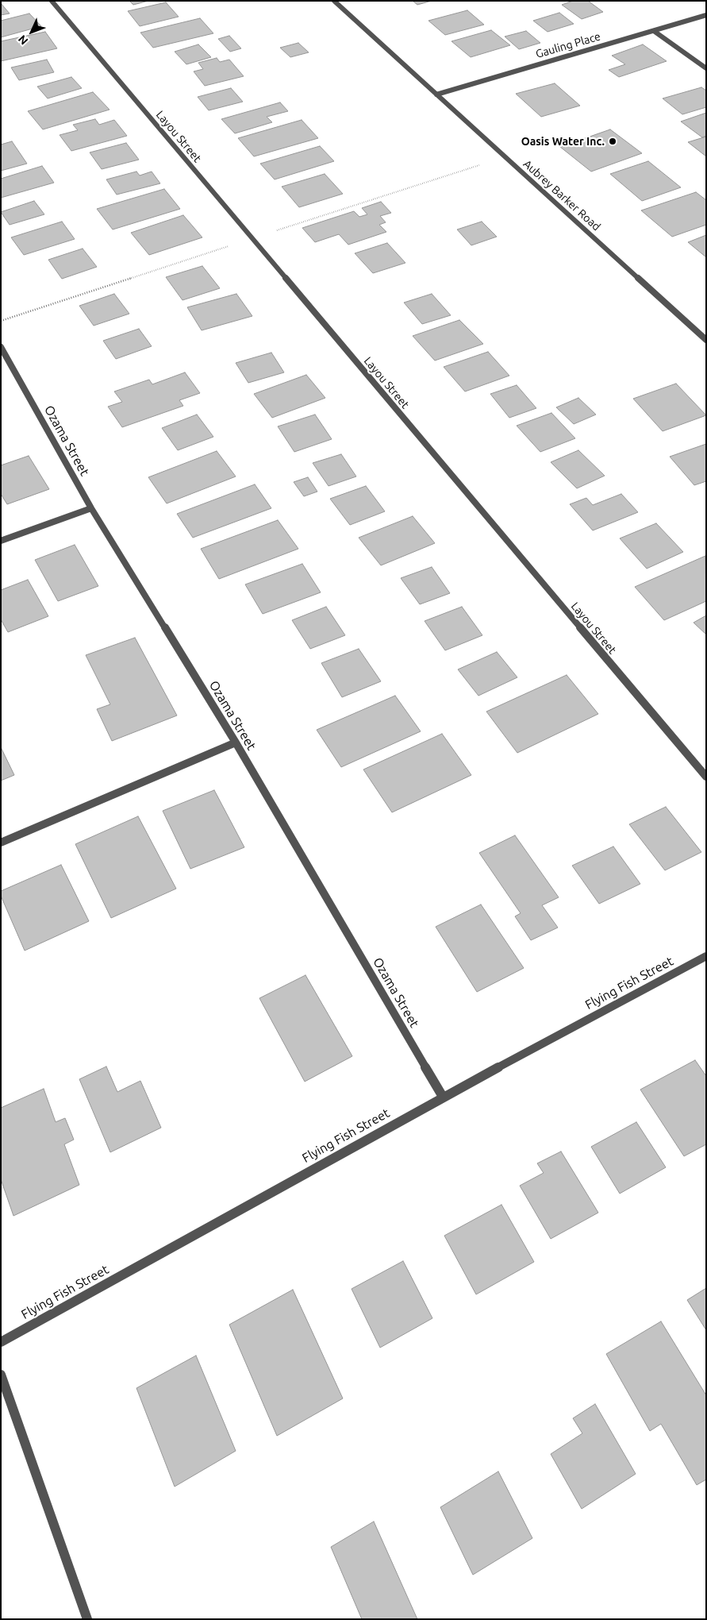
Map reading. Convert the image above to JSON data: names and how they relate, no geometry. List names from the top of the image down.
{
  "streets": {
    "street": [
      "Gauling Place",
      "Layou Street",
      "Aubrey Barker Road",
      "Ozama Street",
      "Flying Fish Street"
    ]
  },
  "crossings": [
    ["Gauling Place", "Aubrey Barker Road"],
    ["Ozama Street", "Flying Fish Street"]
  ],
  "places": ["Oasis Water Inc."],
  "north": "bottom left"
}
